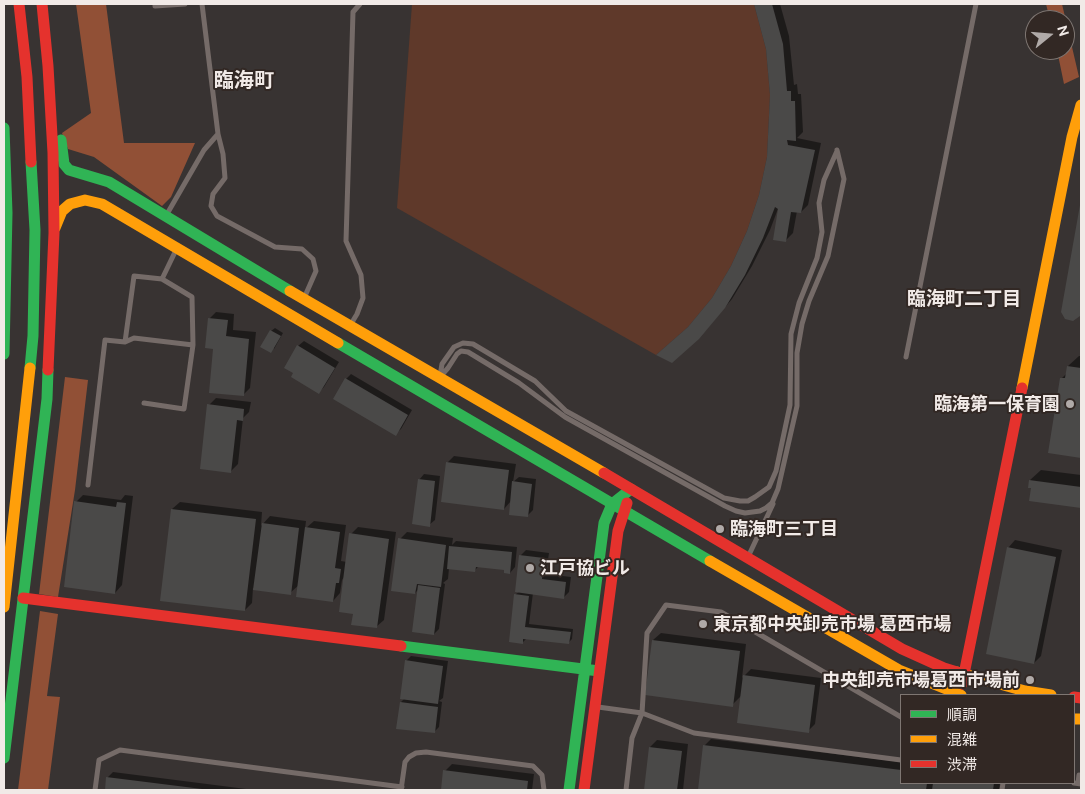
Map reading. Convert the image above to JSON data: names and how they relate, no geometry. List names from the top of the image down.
{
  "districts": ["臨海町", "臨海町二丁目"],
  "places": [
    "臨海第一保育園",
    "臨海町三丁目",
    "江戸協ビル",
    "東京都中央卸売市場 葛西市場",
    "中央卸売市場葛西市場前"
  ],
  "legend": ["順調", "混雑", "渋滞"],
  "north": "right"
}
